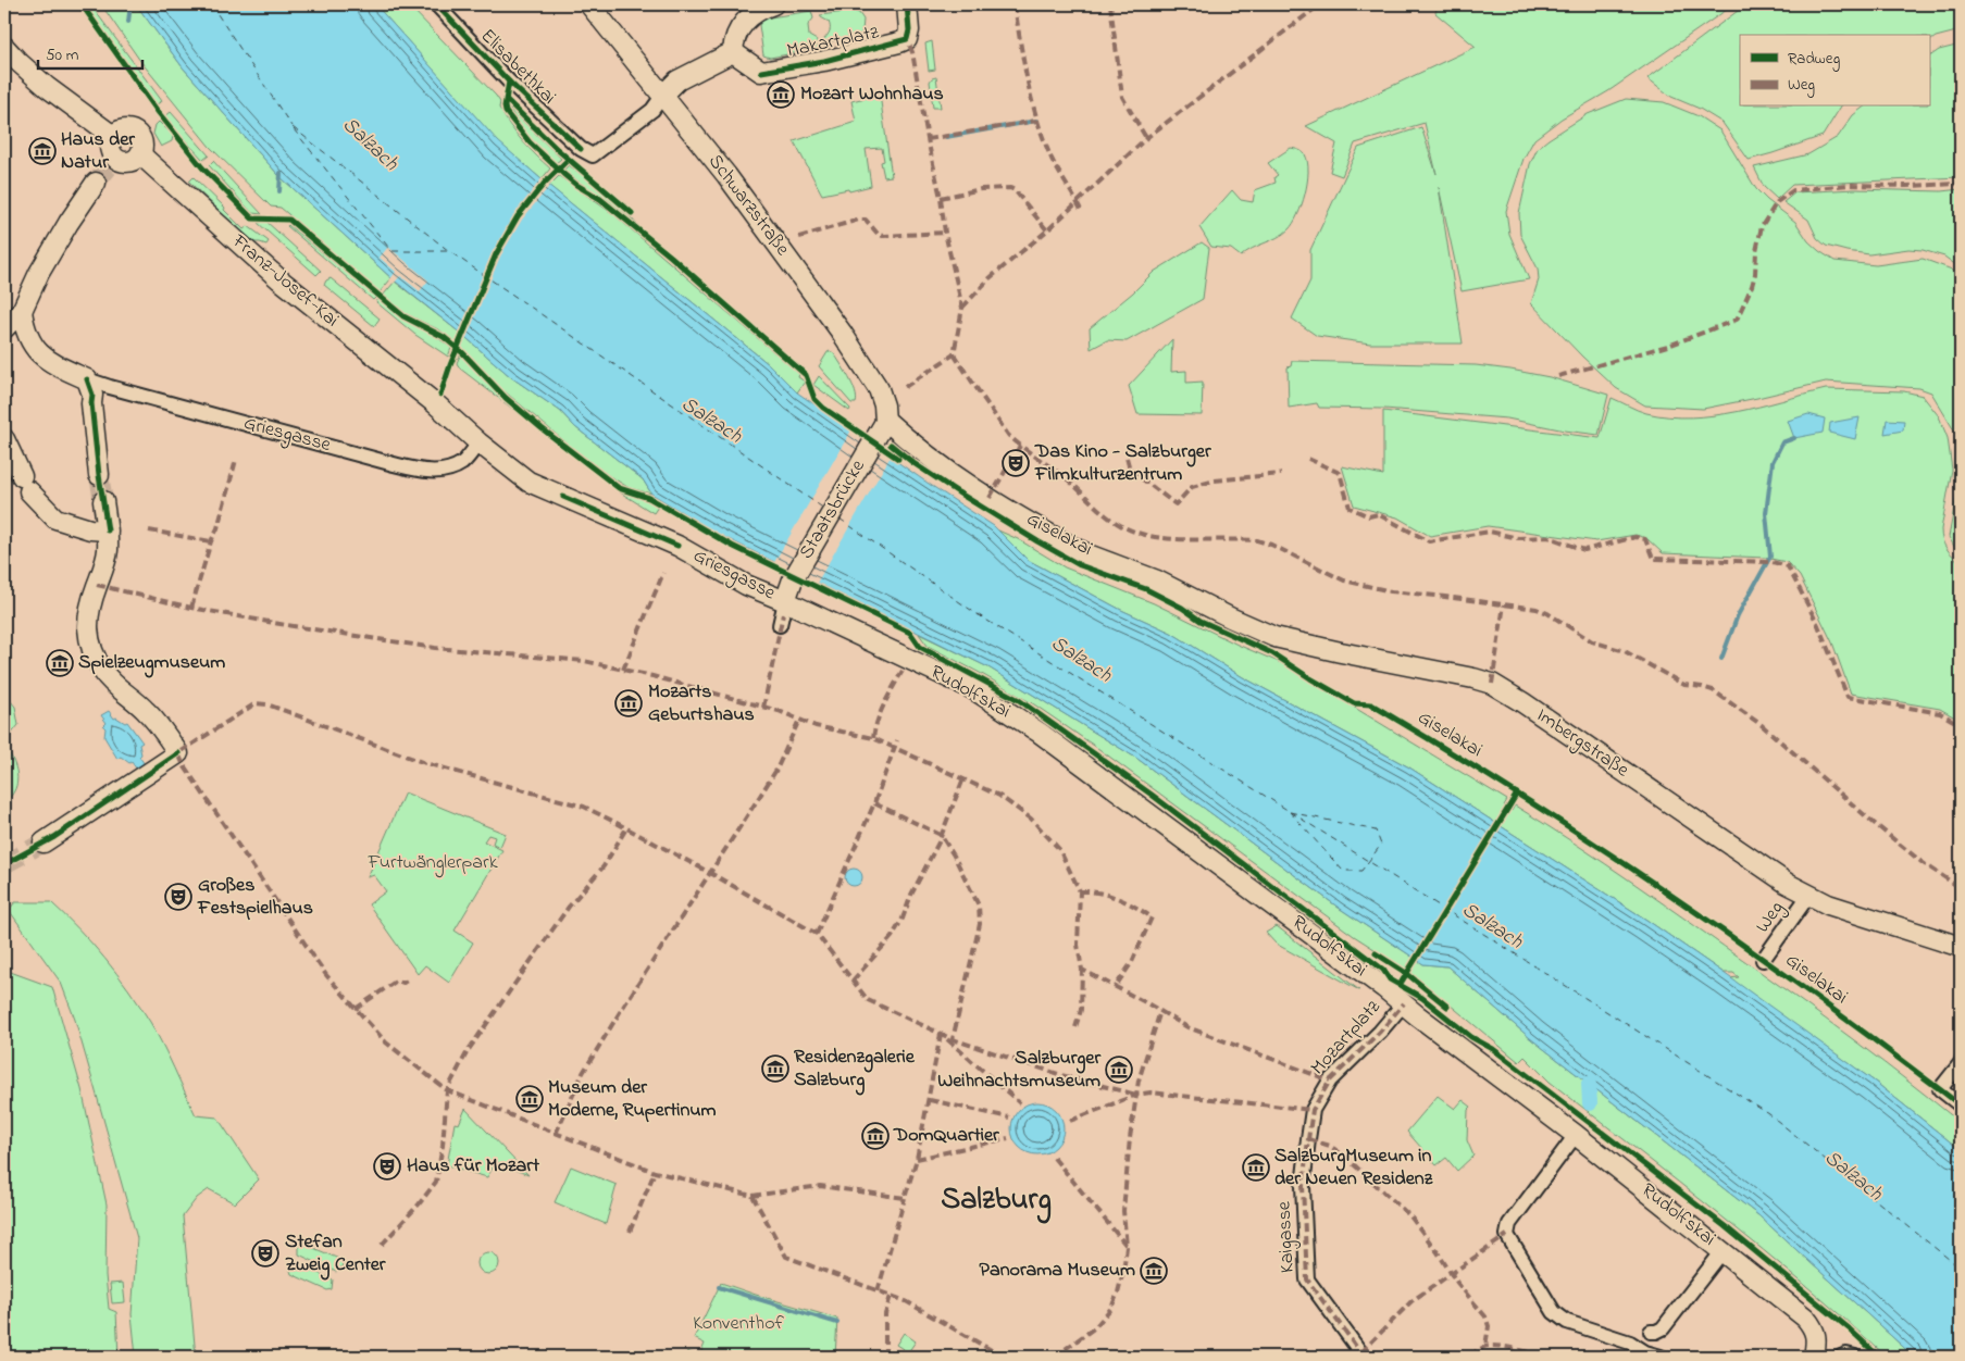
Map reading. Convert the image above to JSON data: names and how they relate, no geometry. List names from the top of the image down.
{
  "streets": {
    "main road": [
      "Makartplatz",
      "Schwarzstraße",
      "Franz-Josef-Kai",
      "Griesgasse",
      "Staatsbrücke",
      "Giselakai",
      "Rudolfskai",
      "Imbergstraße"
    ],
    "street": [
      "Elisabethkai",
      "Weg",
      "Mozartplatz",
      "Kaigasse"
    ]
  },
  "crossings": [
    ["Elisabethkai", "Schwarzstraße"],
    ["Schwarzstraße", "Staatsbrücke"],
    ["Schwarzstraße", "Giselakai"],
    ["Franz-Josef-Kai", "Griesgasse"],
    ["Griesgasse", "Staatsbrücke"],
    ["Griesgasse", "Rudolfskai"],
    ["Staatsbrücke", "Giselakai"],
    ["Staatsbrücke", "Rudolfskai"],
    ["Giselakai", "Imbergstraße"],
    ["Rudolfskai", "Mozartplatz"],
    ["Imbergstraße", "Weg"],
    ["Mozartplatz", "Kaigasse"]
  ],
  "districts": ["Salzburg"],
  "water": ["Salzach"],
  "parks": ["Furtwänglerpark", "Konventhof"],
  "places": {
    "museum": [
      "Mozart Wohnhaus",
      "Haus der Natur",
      "Spielzeugmuseum",
      "Mozarts Geburtshaus",
      "Residenzgalerie Salzburg",
      "Salzburger Weihnachtsmuseum",
      "Museum der Moderne, Rupertinum",
      "DomQuartier",
      "SalzburgMuseum in der Neuen Residenz",
      "Panorama Museum"
    ],
    "theatre": [
      "Das Kino - Salzburger Filmkulturzentrum",
      "Großes Festspielhaus",
      "Haus für Mozart",
      "Stefan Zweig Center"
    ]
  },
  "legend": ["Radweg", "Weg"],
  "scale_bar": "50 m"
}
